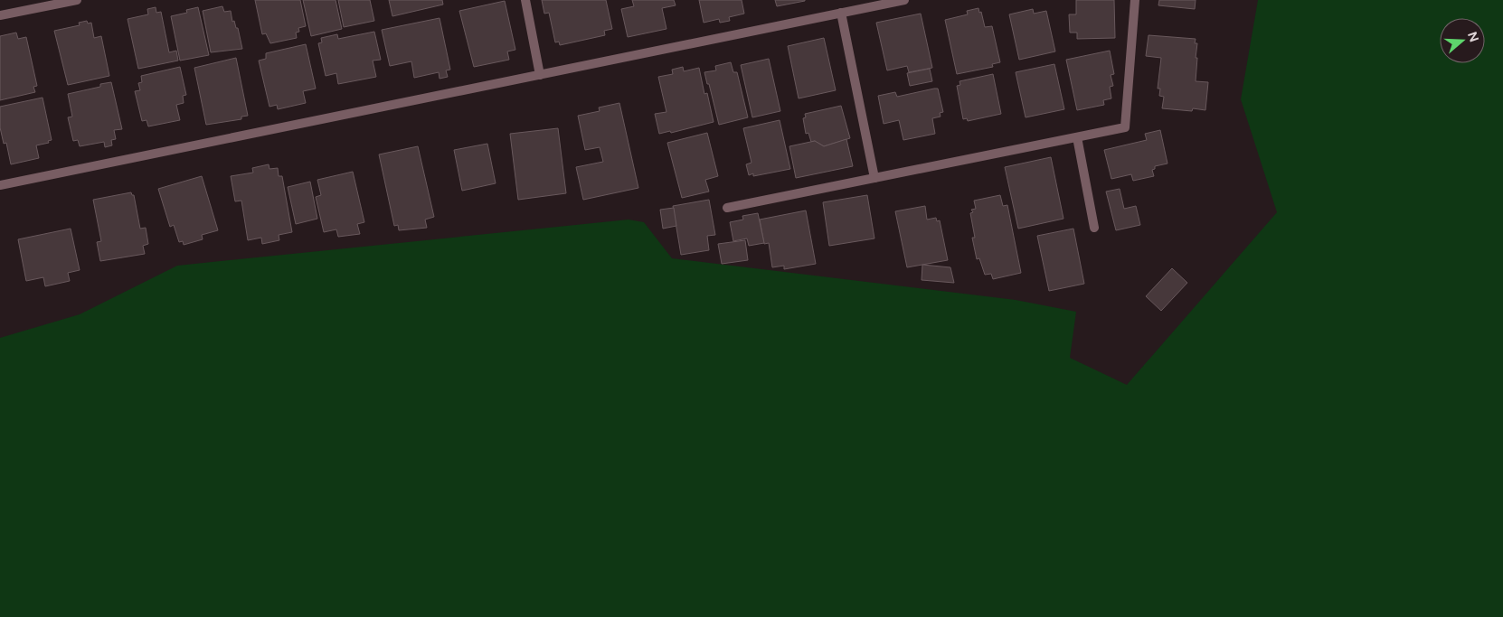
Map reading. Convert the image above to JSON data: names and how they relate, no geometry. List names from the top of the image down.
{
  "north": "right"
}
